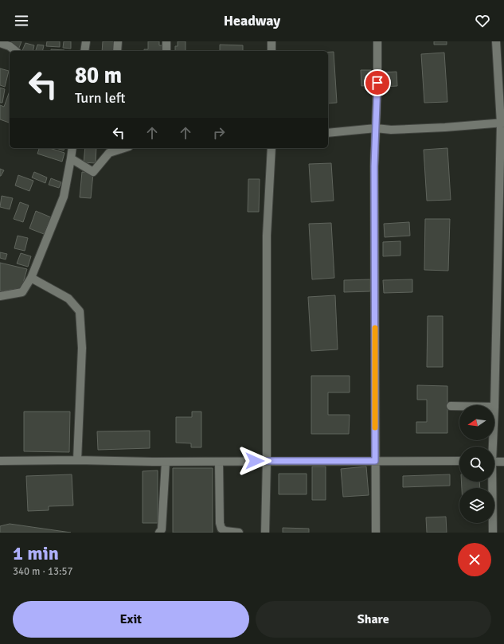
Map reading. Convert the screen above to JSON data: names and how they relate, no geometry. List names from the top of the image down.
{
  "north": "left",
  "page": {
    "header": "Headway",
    "turn": ["80 m", "Turn left"],
    "heading": ["1 min", "340 m · 13:57"],
    "buttons": ["Exit", "Share"]
  }
}
